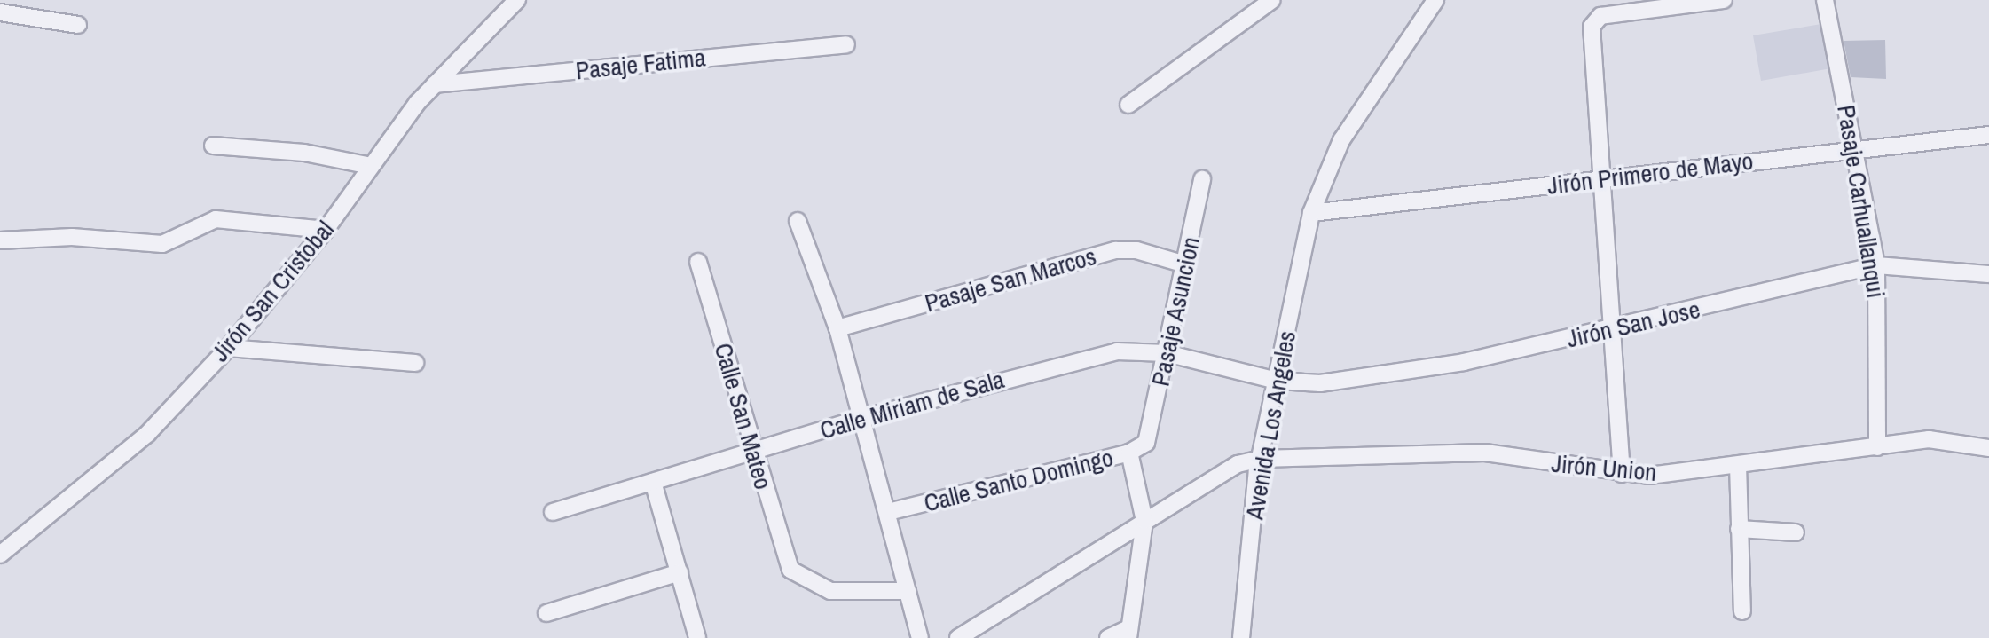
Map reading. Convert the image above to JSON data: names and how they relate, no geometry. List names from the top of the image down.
{
  "streets": {
    "street": [
      "Pasaje Fatima",
      "Jirón Primero de Mayo",
      "Pasaje Carhuallanqui",
      "Pasaje San Marcos",
      "Jirón San Cristobal",
      "Pasaje Asuncion",
      "Jirón San Jose",
      "Calle Miriam de Sala",
      "Calle San Mateo",
      "Avenida Los Angeles",
      "Jirón Union",
      "Calle Santo Domingo"
    ]
  },
  "crossings": [
    ["Pasaje Fatima", "Jirón San Cristobal"],
    ["Jirón Primero de Mayo", "Pasaje Carhuallanqui"],
    ["Jirón Primero de Mayo", "Avenida Los Angeles"],
    ["Pasaje Carhuallanqui", "Jirón San Jose"],
    ["Pasaje Carhuallanqui", "Jirón Union"],
    ["Pasaje San Marcos", "Pasaje Asuncion"],
    ["Pasaje Asuncion", "Calle Miriam de Sala"],
    ["Pasaje Asuncion", "Calle Santo Domingo"],
    ["Jirón San Jose", "Calle Miriam de Sala"],
    ["Jirón San Jose", "Avenida Los Angeles"],
    ["Calle Miriam de Sala", "Calle San Mateo"],
    ["Calle Miriam de Sala", "Avenida Los Angeles"],
    ["Avenida Los Angeles", "Jirón Union"]
  ]
}
